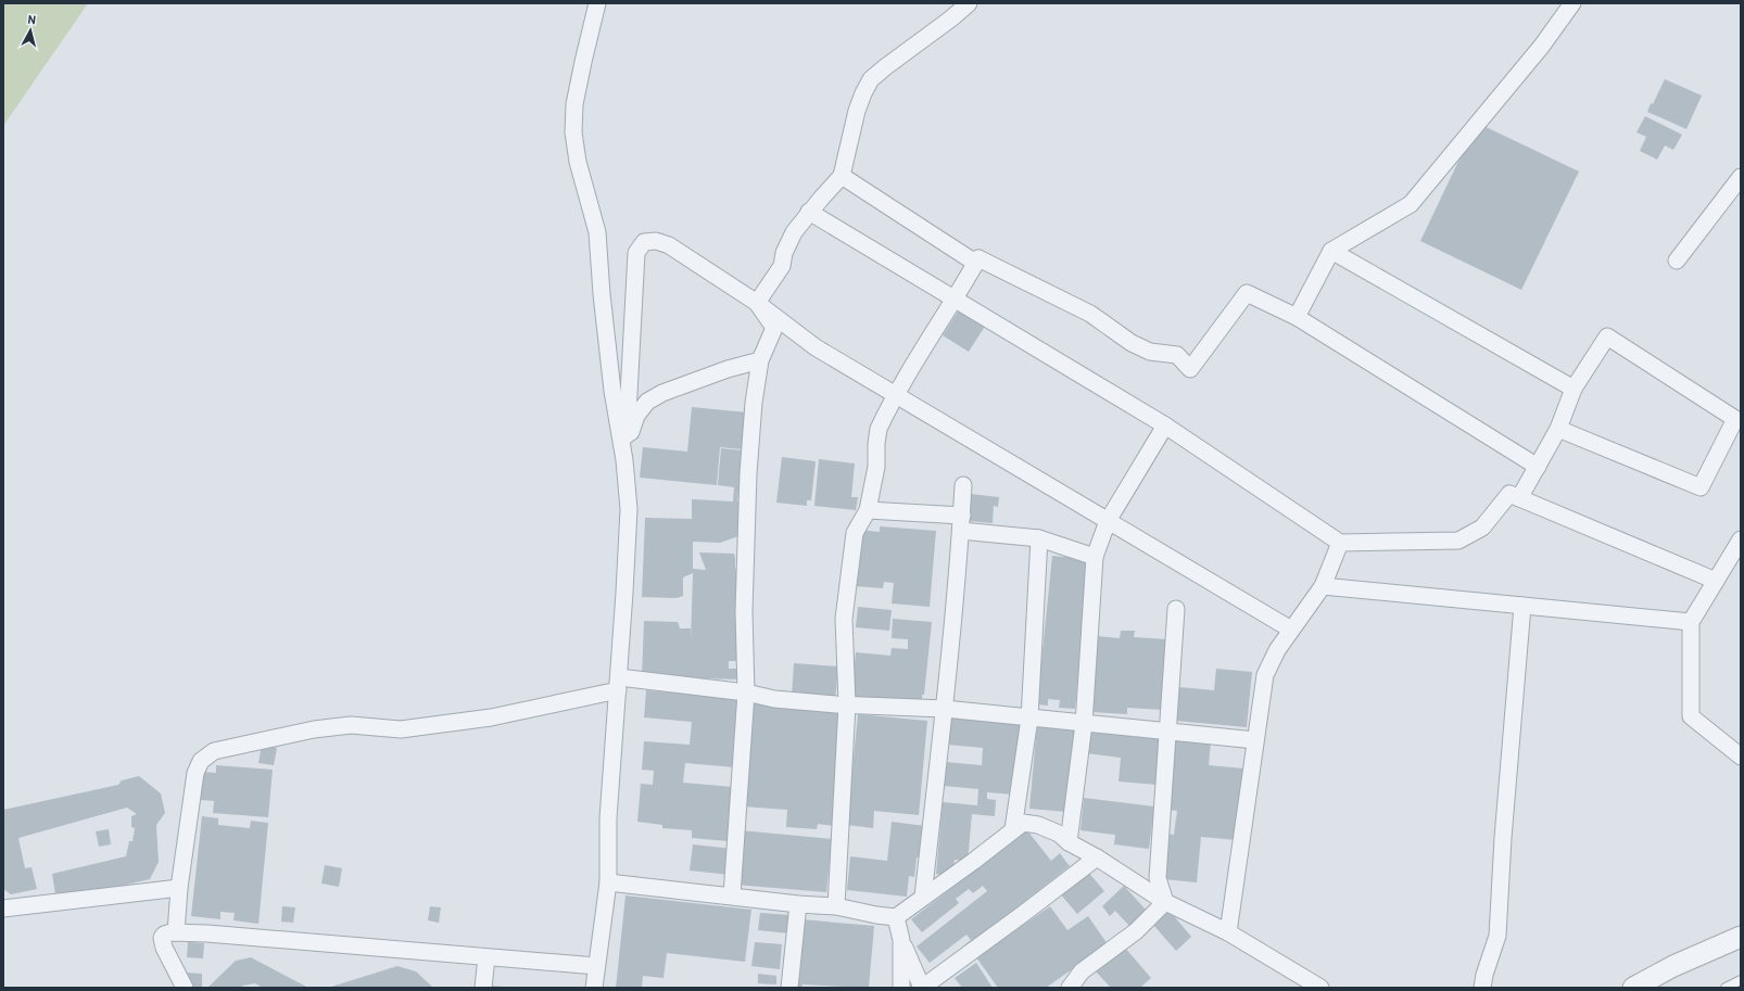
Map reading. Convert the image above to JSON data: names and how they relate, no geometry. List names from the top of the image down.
{
  "north": "top"
}
